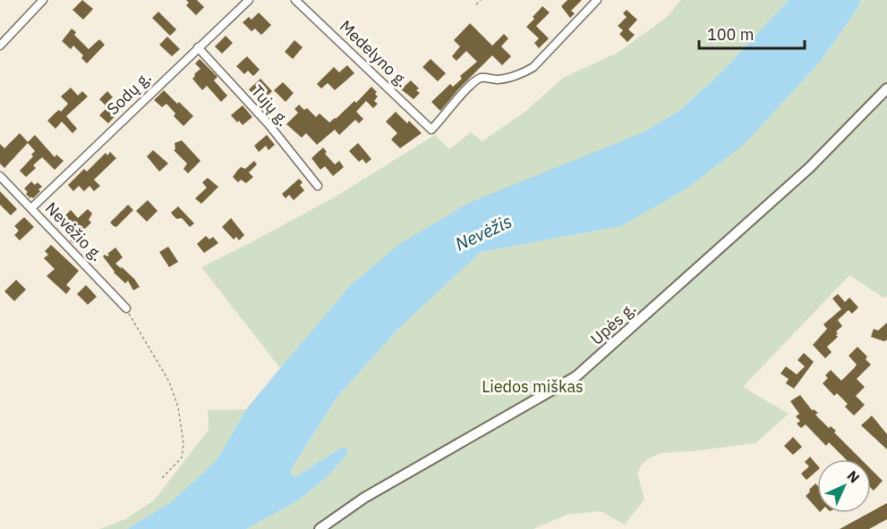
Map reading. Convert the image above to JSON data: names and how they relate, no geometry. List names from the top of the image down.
{
  "streets": {
    "main road": ["Upės g."],
    "street": [
      "Medelyno g.",
      "Sodų g.",
      "Tujų g.",
      "Nevėžio g."
    ]
  },
  "crossings": [
    ["Sodų g.", "Tujų g."],
    ["Sodų g.", "Nevėžio g."]
  ],
  "water": ["Nevėžis"],
  "parks": ["Liedos miškas"],
  "scale_bar": "100 m",
  "north": "top right"
}
